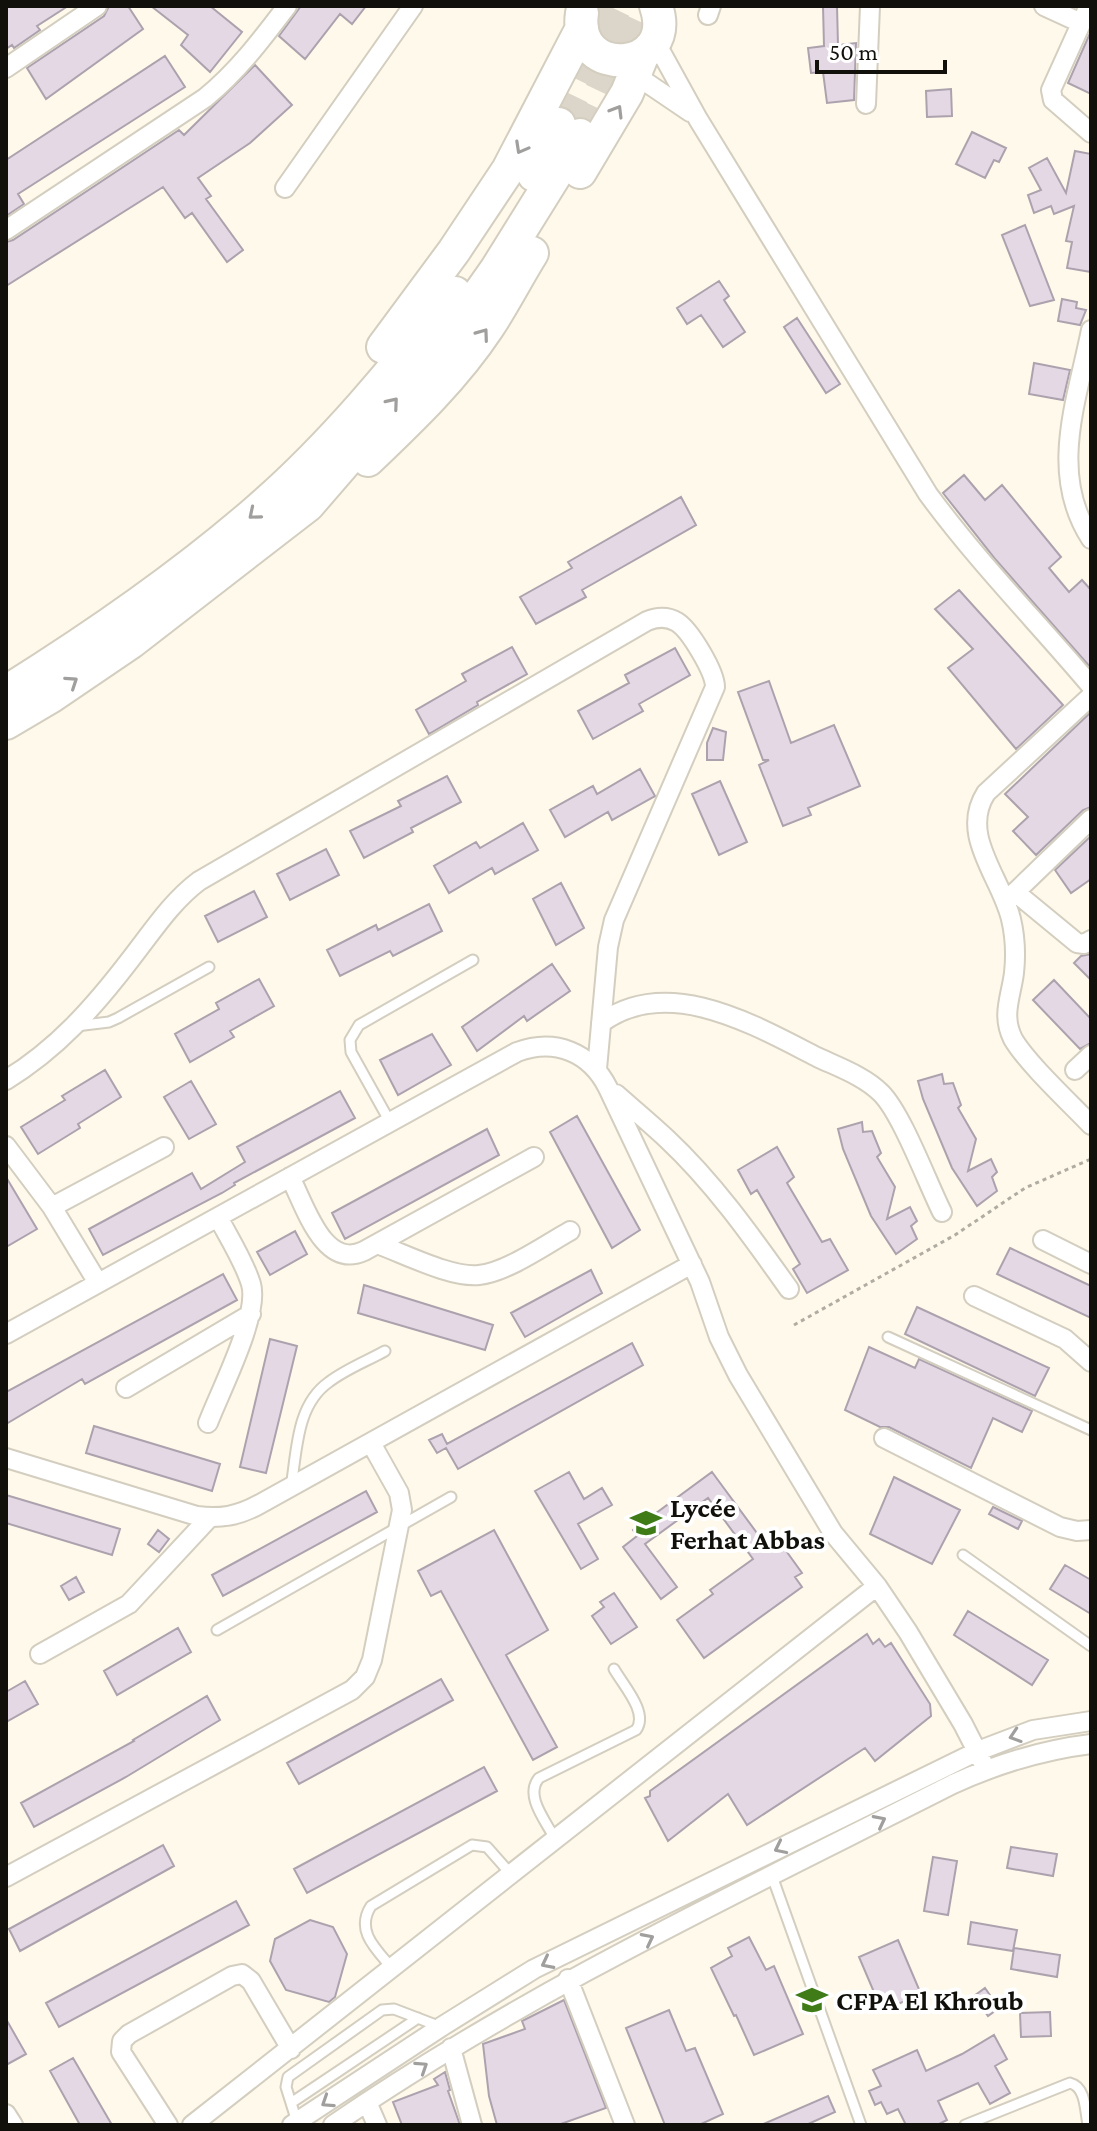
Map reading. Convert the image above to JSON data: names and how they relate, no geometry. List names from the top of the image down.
{
  "places": {
    "school or university": ["Lycée Ferhat Abbas", "CFPA El Khroub"]
  },
  "scale_bar": "50 m"
}
